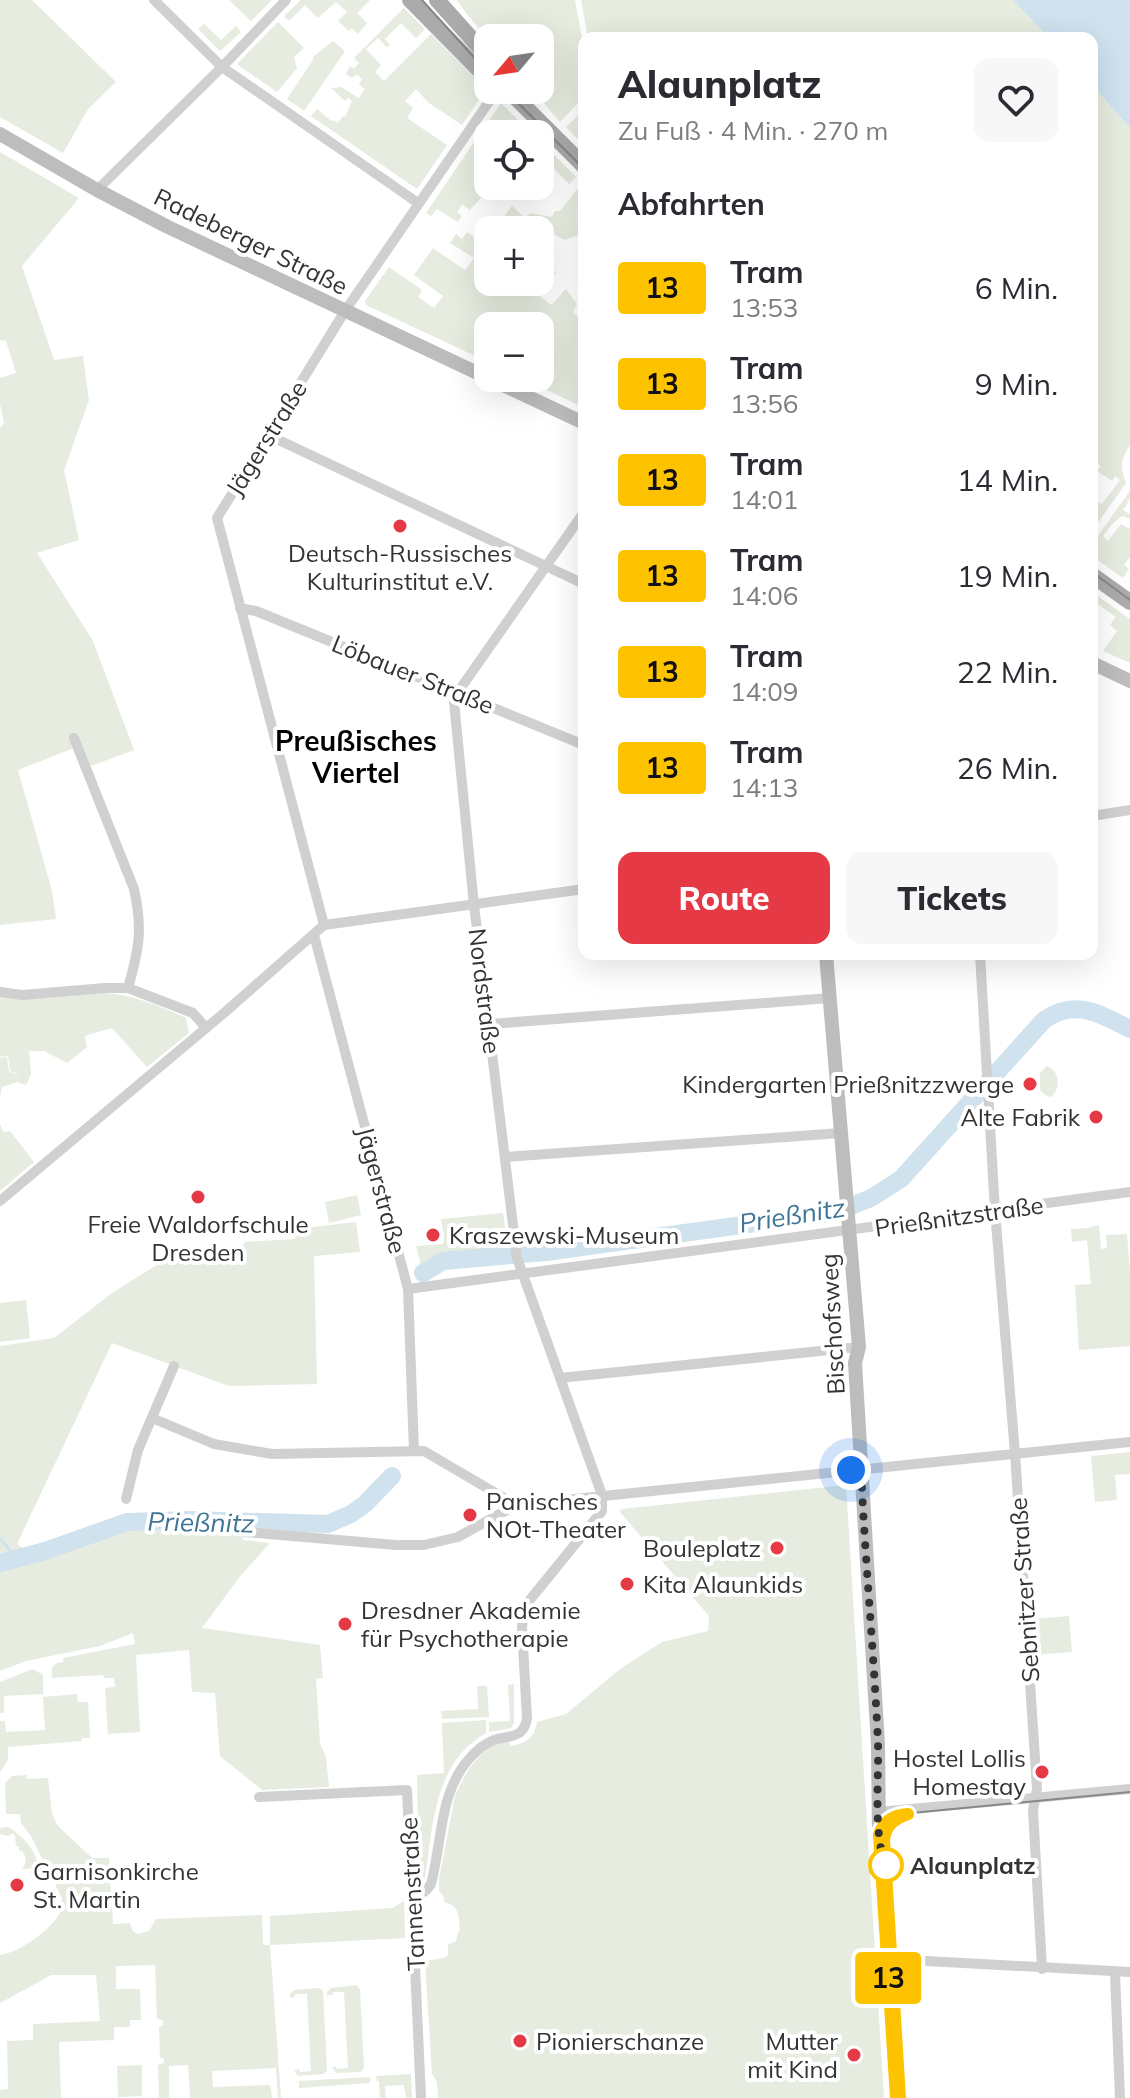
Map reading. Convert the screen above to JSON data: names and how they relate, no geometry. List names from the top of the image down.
{
  "streets": {
    "street": [
      "Radeberger Straße",
      "Jägerstraße",
      "Löbauer Straße",
      "Nordstraße",
      "Prießnitzstraße",
      "Bischofsweg",
      "Sebnitzer Straße",
      "Tannenstraße"
    ]
  },
  "crossings": [
    ["Radeberger Straße", "Jägerstraße"],
    ["Jägerstraße", "Löbauer Straße"],
    ["Jägerstraße", "Prießnitzstraße"],
    ["Löbauer Straße", "Nordstraße"],
    ["Nordstraße", "Prießnitzstraße"],
    ["Prießnitzstraße", "Bischofsweg"],
    ["Prießnitzstraße", "Sebnitzer Straße"]
  ],
  "districts": ["Preußisches Viertel"],
  "water": ["Prießnitz"],
  "places": [
    "Deutsch-Russisches Kulturinstitut e.V.",
    "Kindergarten Prießnitzzwerge",
    "Alte Fabrik",
    "Freie Waldorfschule Dresden",
    "Kraszewski-Museum",
    "Panisches NOt-Theater",
    "Bouleplatz",
    "Kita Alaunkids",
    "Dresdner Akademie für Psychotherapie",
    "Hostel Lollis Homestay",
    "Alaunplatz",
    "Garnisonkirche St. Martin",
    "Pionierschanze",
    "Mutter mit Kind"
  ],
  "lines": ["tram line 13"],
  "north": "bottom left",
  "page": {
    "on_map": "13",
    "map_buttons": ["+", "−"],
    "heading": [
      ["Alaunplatz", "Zu Fuß · 4 Min. · 270 m"],
      "Abfahrten"
    ],
    "list": [
      {
        "mark": "13",
        "name": "Tram",
        "note": "13:53",
        "value": "6 Min."
      },
      {
        "mark": "13",
        "name": "Tram",
        "note": "13:56",
        "value": "9 Min."
      },
      {
        "mark": "13",
        "name": "Tram",
        "note": "14:01",
        "value": "14 Min."
      },
      {
        "mark": "13",
        "name": "Tram",
        "note": "14:06",
        "value": "19 Min."
      },
      {
        "mark": "13",
        "name": "Tram",
        "note": "14:09",
        "value": "22 Min."
      },
      {
        "mark": "13",
        "name": "Tram",
        "note": "14:13",
        "value": "26 Min."
      }
    ],
    "buttons": ["Route", "Tickets"]
  }
}
